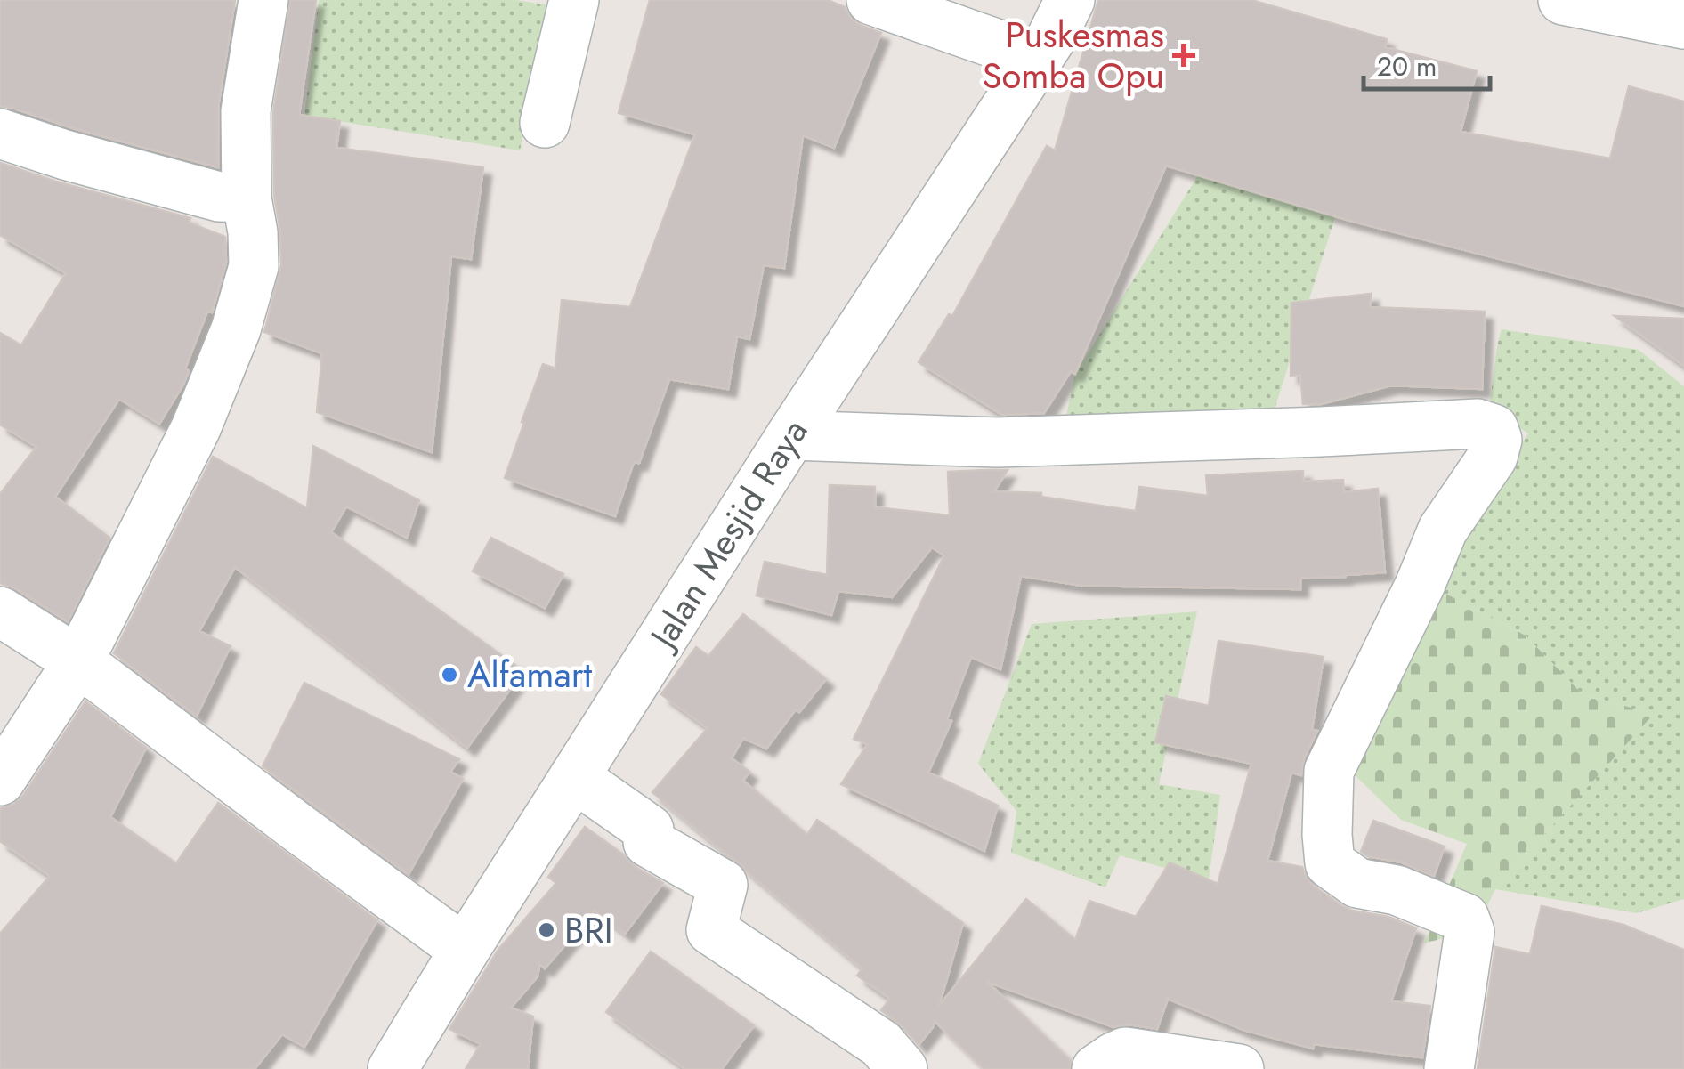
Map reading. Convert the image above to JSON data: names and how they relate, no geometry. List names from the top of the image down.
{
  "streets": {
    "street": ["Jalan Mesjid Raya"]
  },
  "places": {
    "health": ["Puskesmas Somba Opu"],
    "other": ["Alfamart", "BRI"]
  },
  "scale_bar": "20 m"
}
